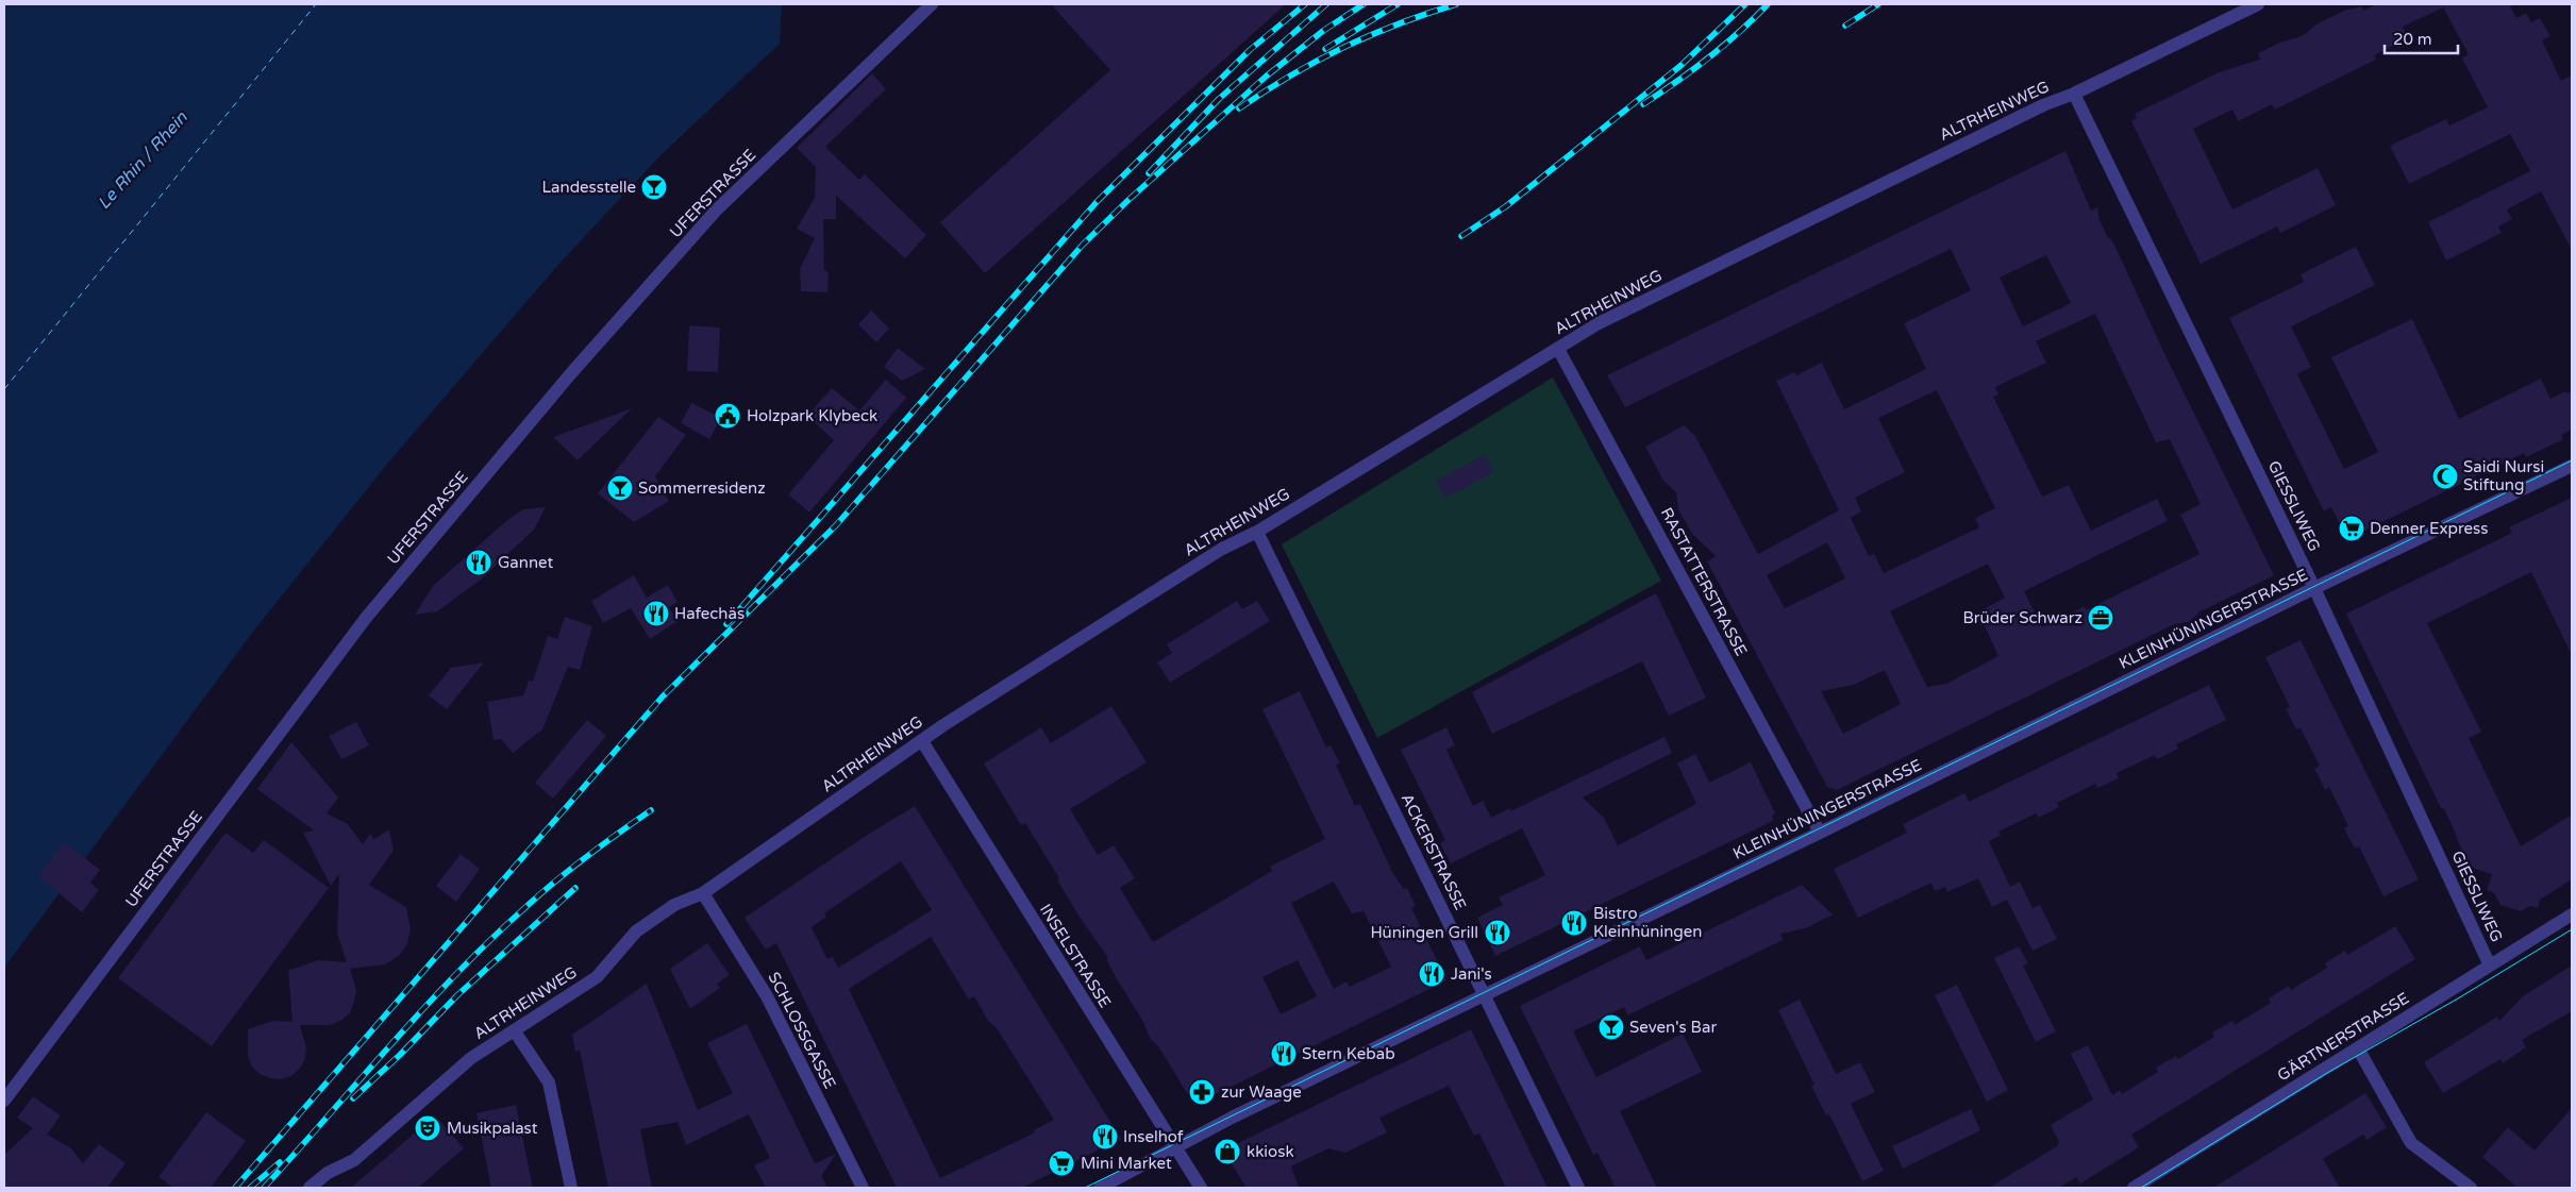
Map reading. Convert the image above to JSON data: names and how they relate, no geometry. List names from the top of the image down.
{
  "streets": {
    "street": [
      "ALTRHEINWEG",
      "UFERSTRASSE",
      "GIESSLIWEG",
      "RASTATTERSTRASSE",
      "KLEINHÜNINGERSTRASSE",
      "ACKERSTRASSE",
      "INSELSTRASSE",
      "SCHLOSSGASSE",
      "GÄRTNERSTRASSE"
    ]
  },
  "crossings": [
    ["ALTRHEINWEG", "GIESSLIWEG"],
    ["ALTRHEINWEG", "RASTATTERSTRASSE"],
    ["ALTRHEINWEG", "ACKERSTRASSE"],
    ["ALTRHEINWEG", "INSELSTRASSE"],
    ["ALTRHEINWEG", "SCHLOSSGASSE"],
    ["GIESSLIWEG", "KLEINHÜNINGERSTRASSE"],
    ["GIESSLIWEG", "GÄRTNERSTRASSE"],
    ["RASTATTERSTRASSE", "KLEINHÜNINGERSTRASSE"],
    ["KLEINHÜNINGERSTRASSE", "ACKERSTRASSE"],
    ["KLEINHÜNINGERSTRASSE", "INSELSTRASSE"]
  ],
  "water": ["Le Rhin / Rhein"],
  "places": {
    "bar": ["Landesstelle", "Sommerresidenz", "Seven's Bar"],
    "public building": ["Holzpark Klybeck"],
    "mosque": ["Saidi Nursi Stiftung"],
    "supermarket": ["Denner Express", "Mini Market"],
    "restaurant": [
      "Gannet",
      "Hafechäs",
      "Bistro Kleinhüningen",
      "Hüningen Grill",
      "Jani's",
      "Stern Kebab",
      "Inselhof"
    ],
    "office": ["Brüder Schwarz"],
    "pharmacy": ["zur Waage"],
    "theatre": ["Musikpalast"],
    "shop": ["kkiosk"]
  },
  "scale_bar": "20 m"
}
